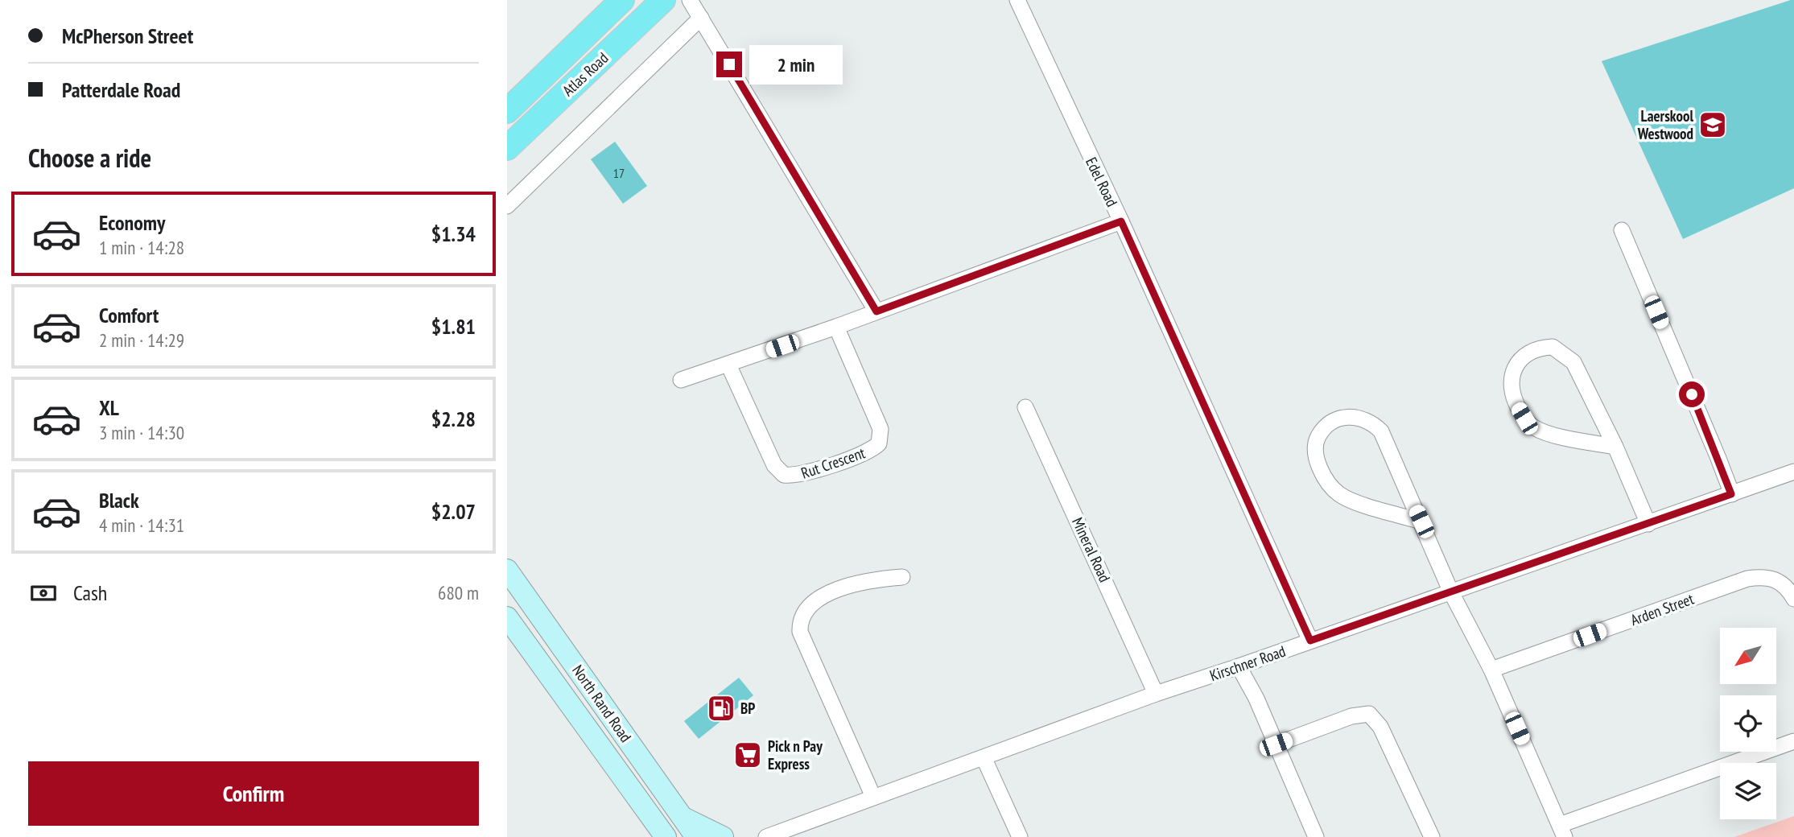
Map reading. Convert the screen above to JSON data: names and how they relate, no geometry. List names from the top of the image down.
{
  "streets": {
    "main road": ["Atlas Road", "North Rand Road"],
    "street": [
      "Edel Road",
      "Rut Crescent",
      "Mineral Road",
      "Arden Street",
      "Kirschner Road"
    ]
  },
  "crossings": [
    ["Edel Road", "Kirschner Road"],
    ["Mineral Road", "Kirschner Road"]
  ],
  "places": {
    "school or university": ["Laerskool Westwood"],
    "fuel station": ["BP"],
    "supermarket": ["Pick n Pay Express"]
  },
  "house_numbers": ["17"],
  "north": "bottom left",
  "page": {
    "banner": ["McPherson Street", "Patterdale Road"],
    "bubble": "2 min",
    "heading": "Choose a ride",
    "list": [
      {
        "name": "Economy",
        "note": "1 min · 14:28",
        "value": "$1.34"
      },
      {
        "name": "Comfort",
        "note": "2 min · 14:29",
        "value": "$1.81"
      },
      {
        "name": "XL",
        "note": "3 min · 14:30",
        "value": "$2.28"
      },
      {
        "name": "Black",
        "note": "4 min · 14:31",
        "value": "$2.07"
      }
    ],
    "pay": ["Cash", "680 m"],
    "buttons": "Confirm"
  }
}
